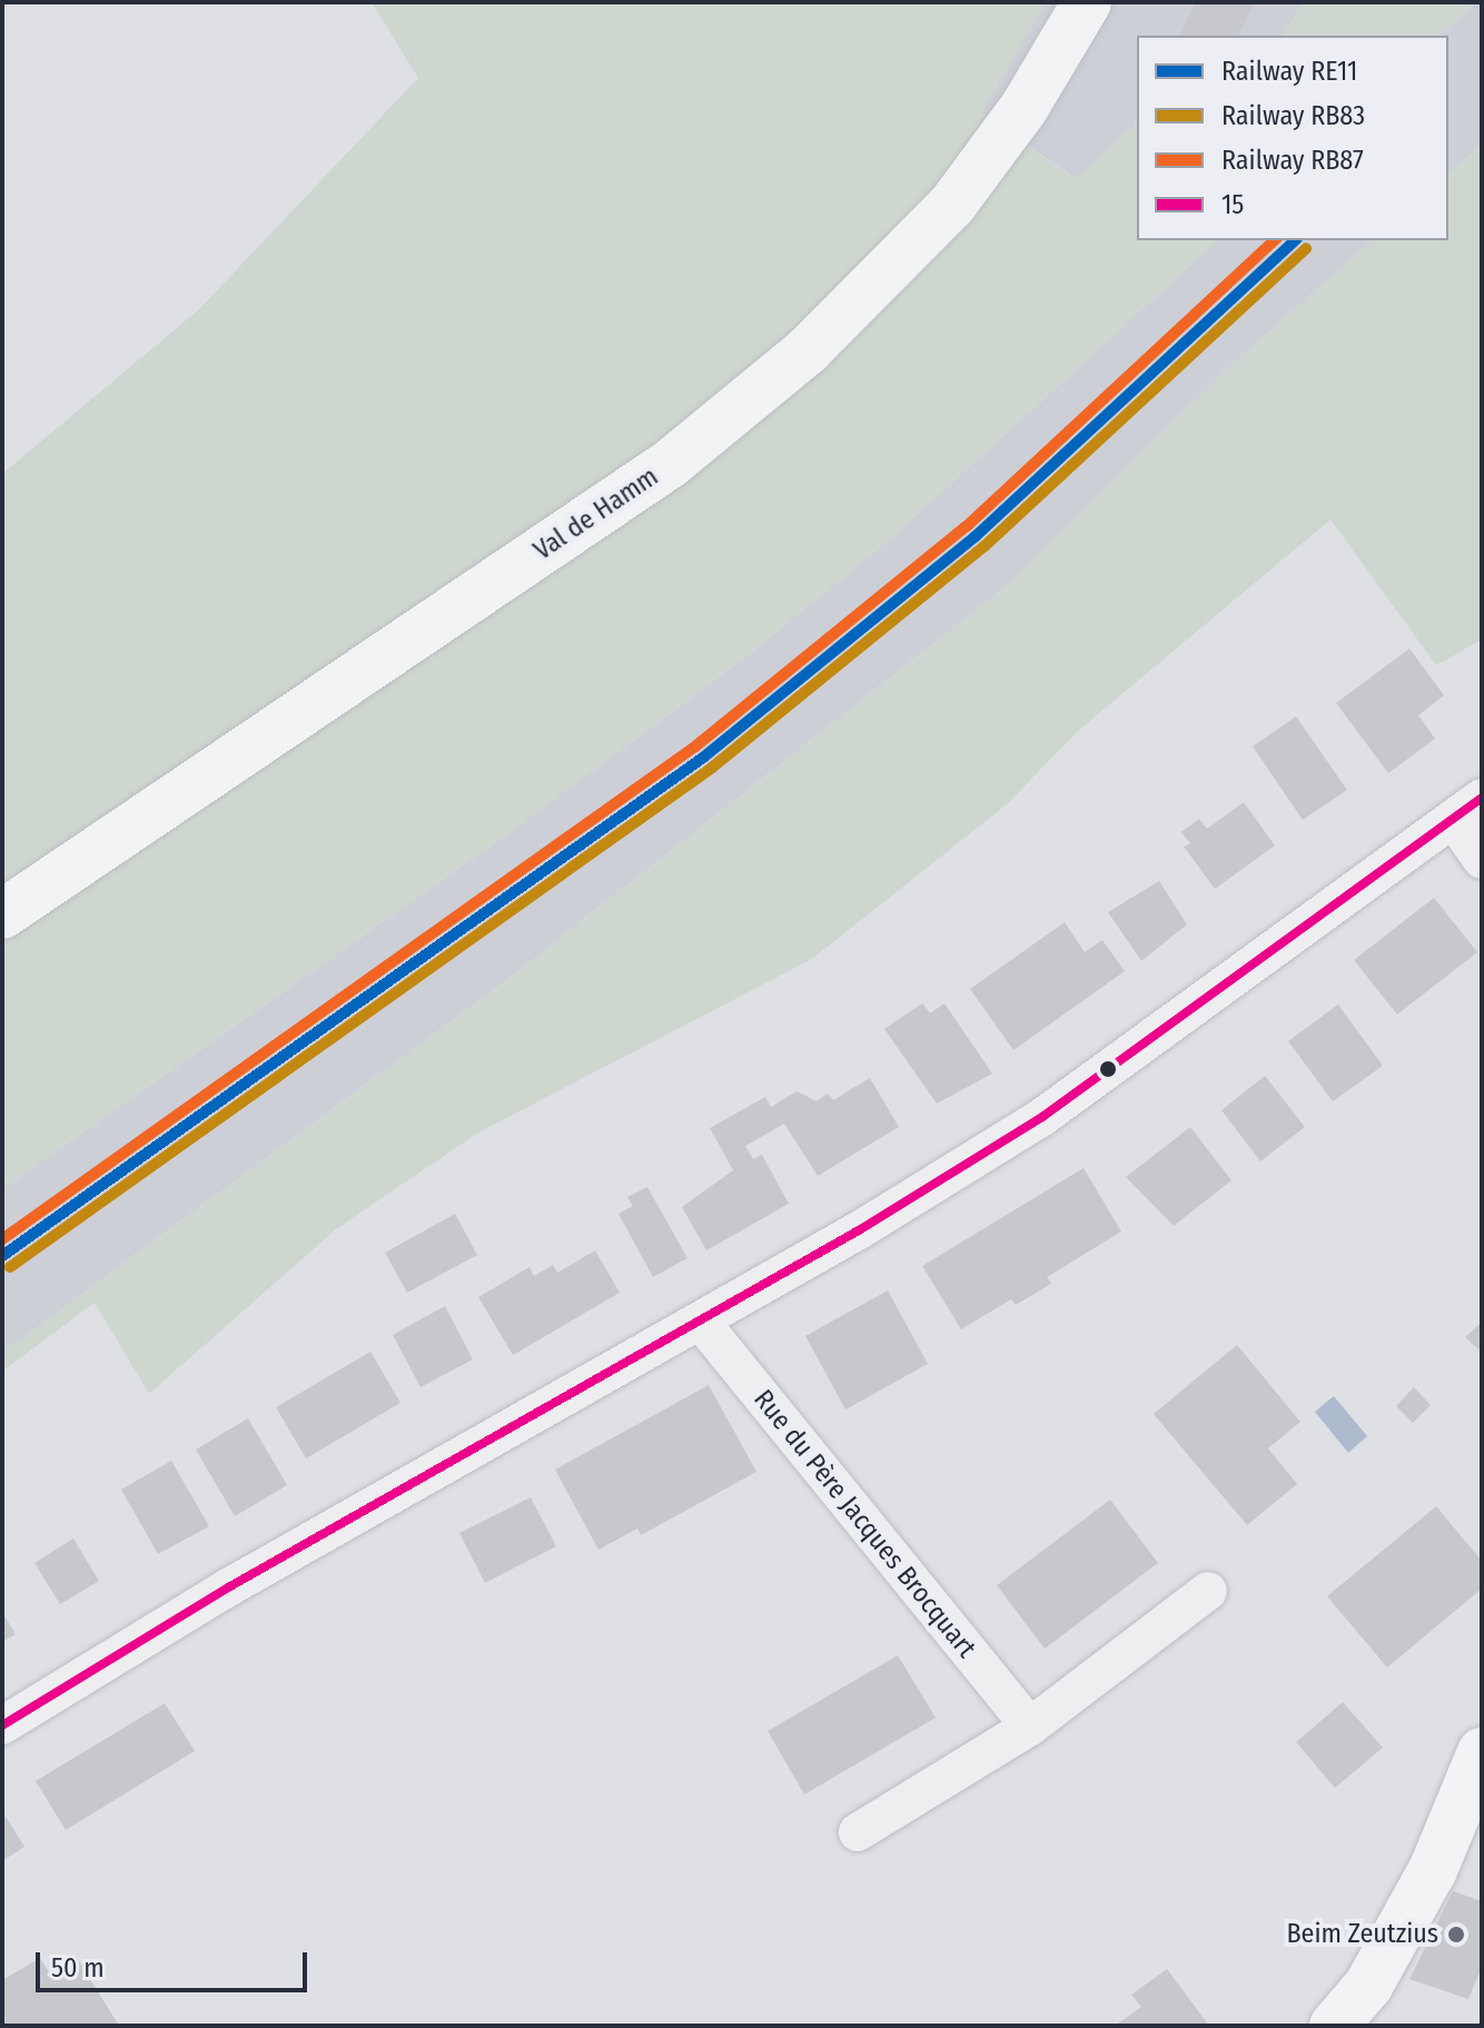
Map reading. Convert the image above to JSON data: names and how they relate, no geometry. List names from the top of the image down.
{
  "streets": {
    "main road": ["Val de Hamm"],
    "street": ["Rue du Père Jacques Brocquart"]
  },
  "places": ["Beim Zeutzius"],
  "lines": [
    "rail line RE11",
    "rail line RB87",
    "rail line RB83",
    "transit line 15"
  ],
  "legend": [
    "Railway RE11",
    "Railway RB83",
    "Railway RB87",
    "15"
  ],
  "scale_bar": "50 m"
}
